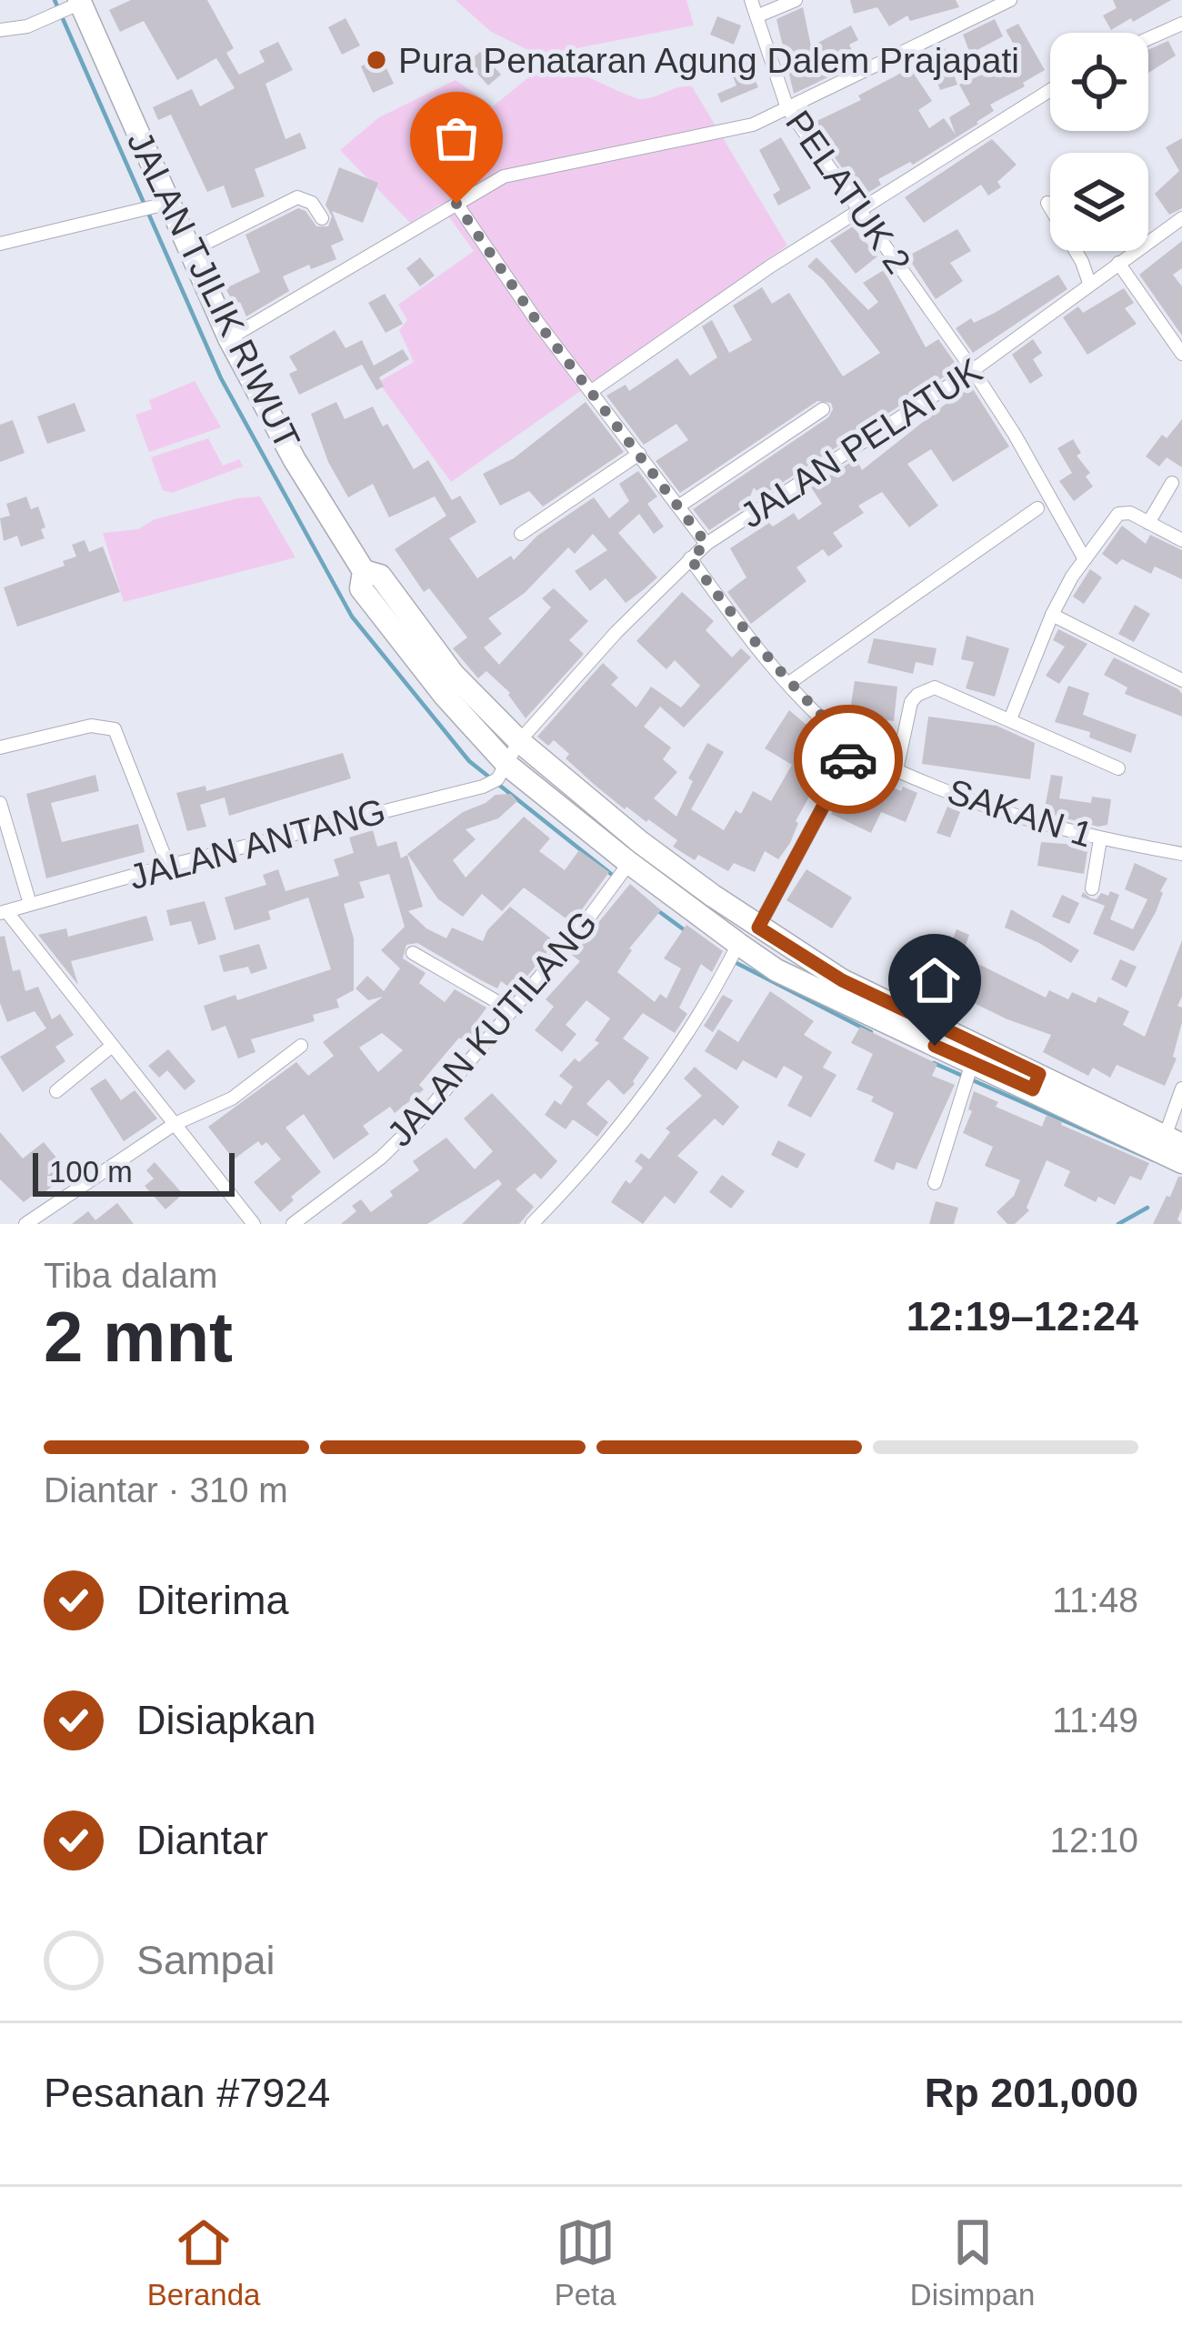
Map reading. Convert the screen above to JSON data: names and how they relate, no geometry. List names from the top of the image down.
{
  "streets": {
    "highway": ["JALAN TJILIK RIWUT"],
    "street": [
      "PELATUK 2",
      "JALAN PELATUK",
      "SAKAN 1",
      "JALAN ANTANG",
      "JALAN KUTILANG"
    ]
  },
  "crossings": [
    ["PELATUK 2", "JALAN PELATUK"],
    ["JALAN TJILIK RIWUT", "JALAN PELATUK"],
    ["JALAN TJILIK RIWUT", "JALAN ANTANG"],
    ["JALAN TJILIK RIWUT", "JALAN KUTILANG"],
    ["JALAN PELATUK", "SAKAN 1"],
    ["JALAN PELATUK", "JALAN ANTANG"]
  ],
  "places": ["Pura Penataran Agung Dalem Prajapati"],
  "scale_bar": "100 m",
  "page": {
    "scale": "100 m",
    "heading": ["2 mnt", "Tiba dalam", "12:19–12:24"],
    "panel": ["Pesanan #7924", "Rp 201,000"],
    "bar": "Diantar · 310 m",
    "list": [
      ["Diterima", "11:48"],
      ["Disiapkan", "11:49"],
      ["Diantar", "12:10"],
      "Sampai"
    ],
    "tabs": ["Beranda", "Peta", "Disimpan"]
  }
}
